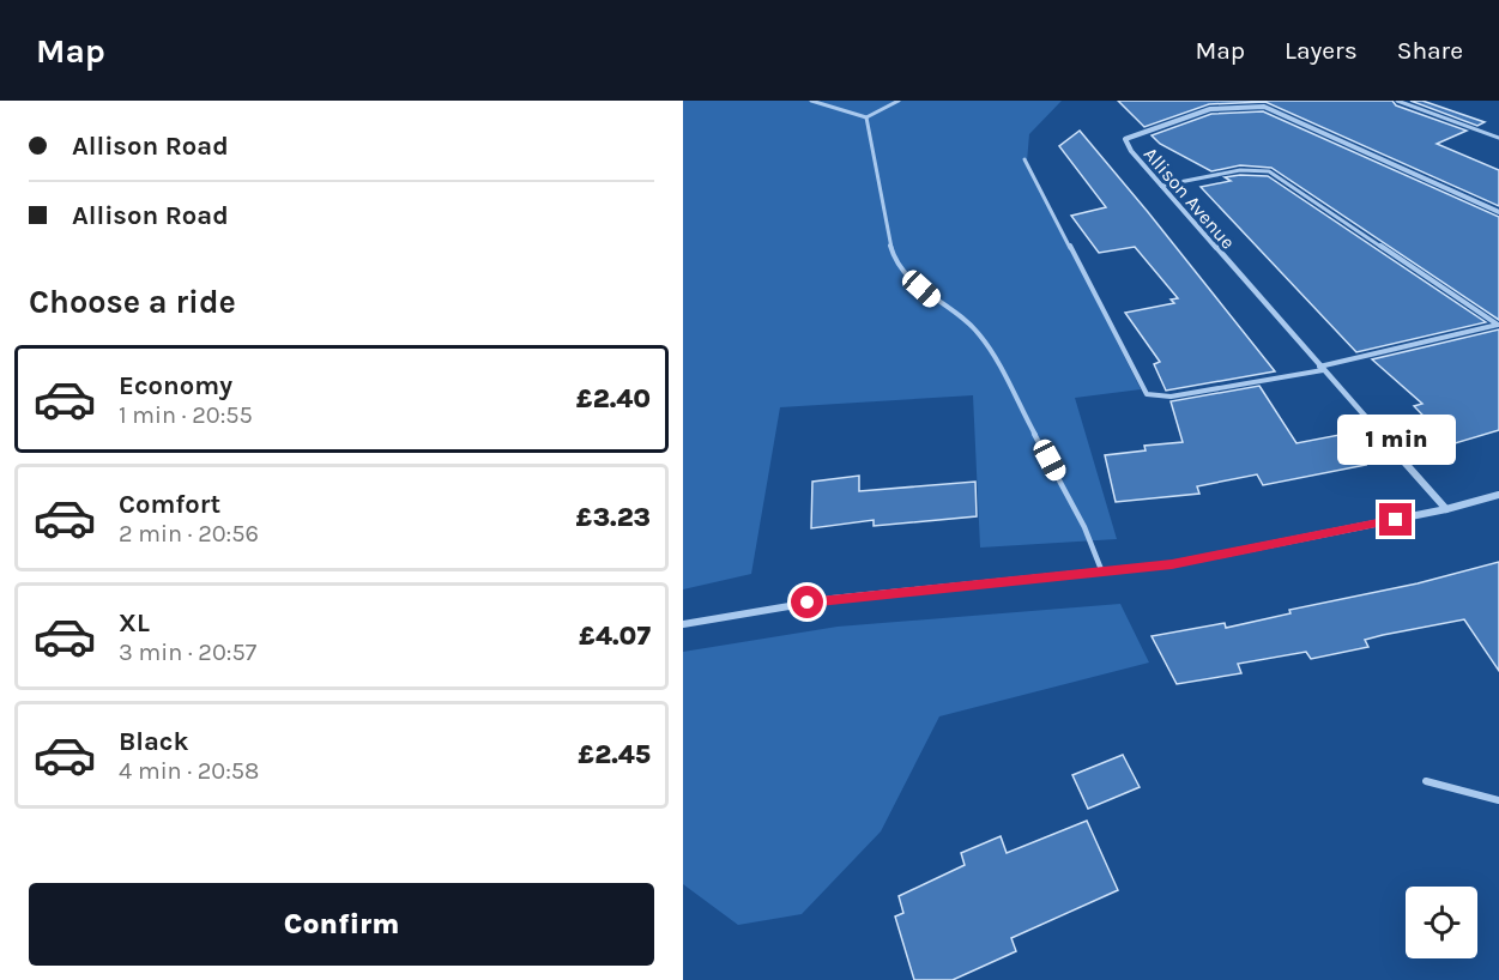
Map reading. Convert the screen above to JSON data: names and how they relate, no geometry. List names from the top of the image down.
{
  "streets": {
    "street": ["Allison Avenue"]
  },
  "page": {
    "header": "Map",
    "nav": ["Map", "Layers", "Share"],
    "banner": ["Allison Road", "Allison Road"],
    "heading": "Choose a ride",
    "list": [
      {
        "name": "Economy",
        "note": "1 min · 20:55",
        "value": "£2.40"
      },
      {
        "name": "Comfort",
        "note": "2 min · 20:56",
        "value": "£3.23"
      },
      {
        "name": "XL",
        "note": "3 min · 20:57",
        "value": "£4.07"
      },
      {
        "name": "Black",
        "note": "4 min · 20:58",
        "value": "£2.45"
      }
    ],
    "bubble": "1 min",
    "buttons": "Confirm"
  }
}
